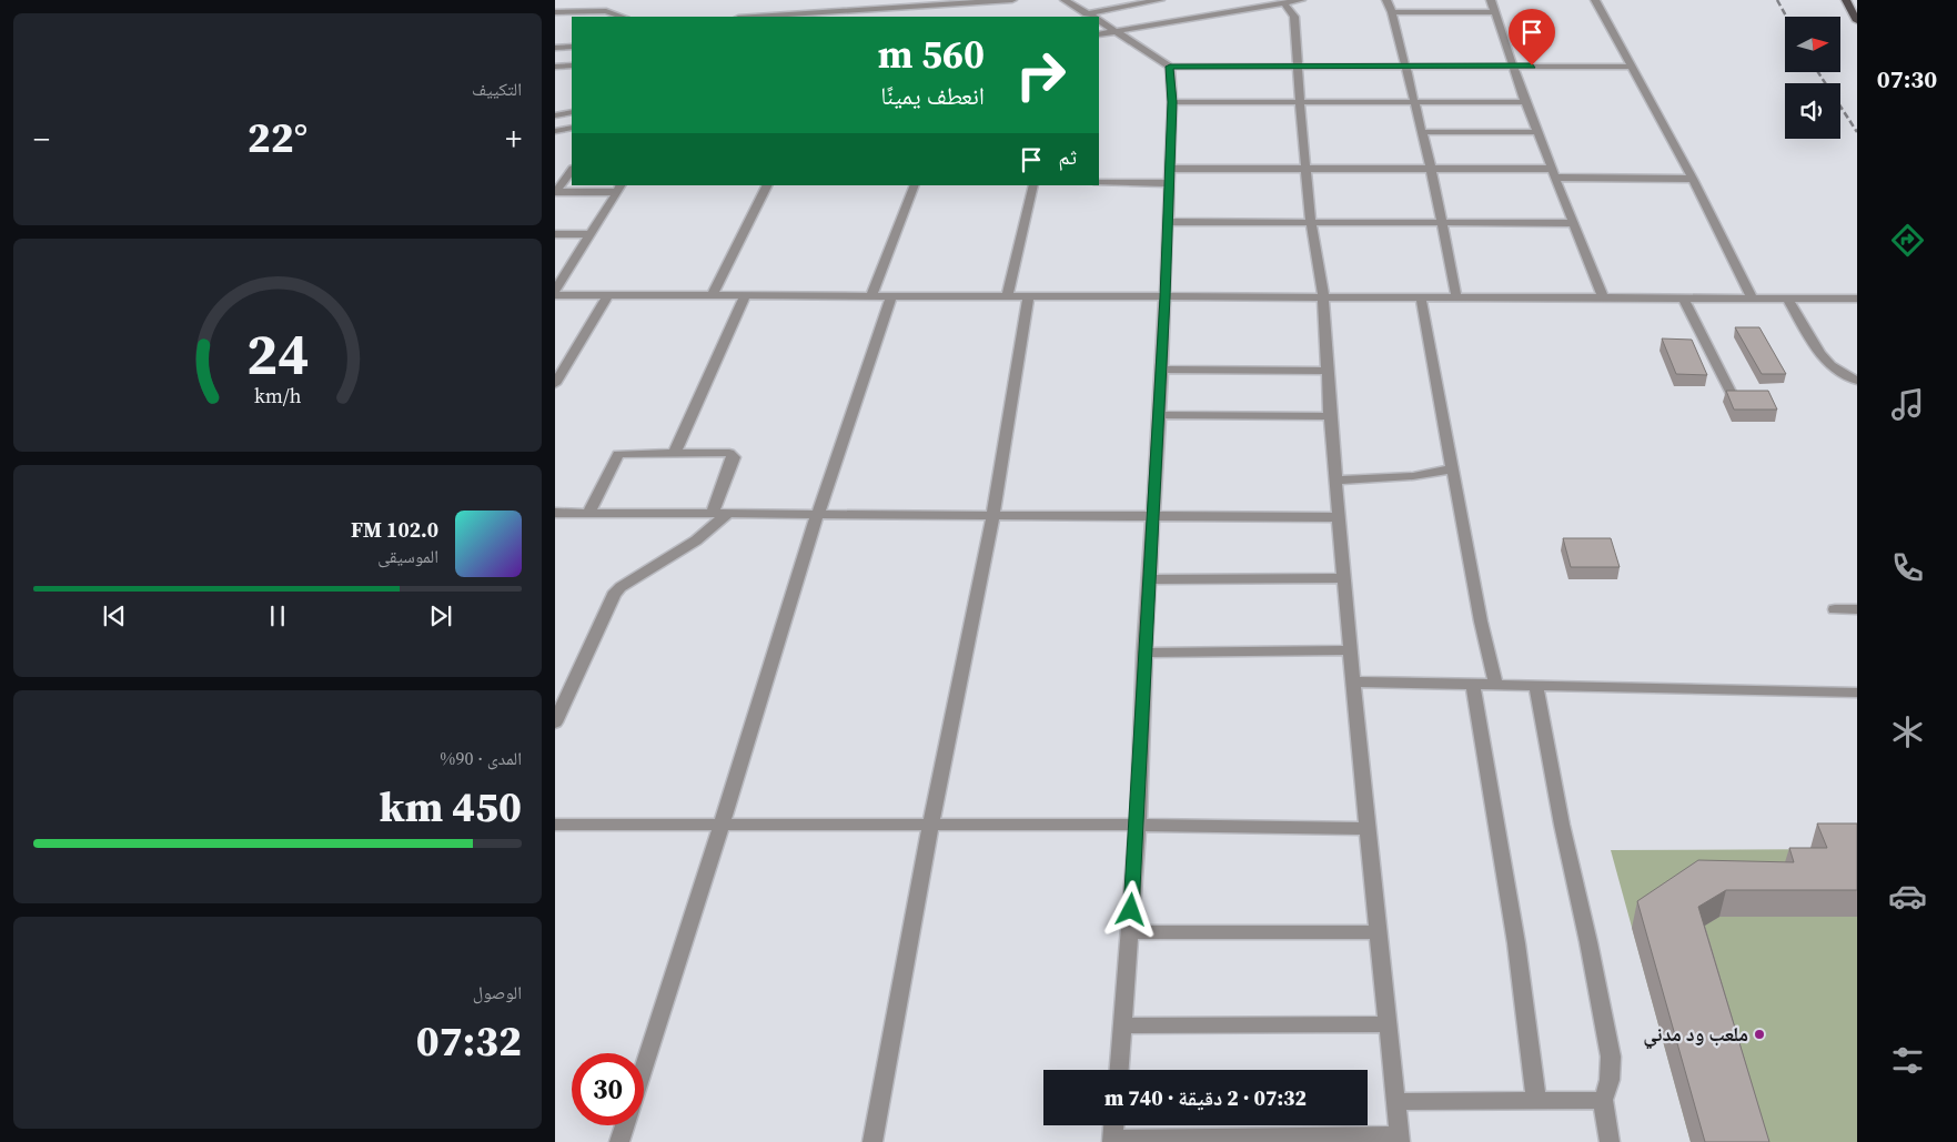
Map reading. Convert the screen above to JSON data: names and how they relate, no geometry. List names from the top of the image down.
{
  "places": ["ملعب ود مدني"],
  "north": "right",
  "page": {
    "tabs": "07:30",
    "tile": [
      "التكييف",
      ["المدى · 90%", "450 km"],
      ["الوصول", "07:32"]
    ],
    "turn": ["560 m", "انعطف يمينًا"],
    "heat": ["−", "22°", "+"],
    "then": "ثم",
    "song": ["102.0 FM", "الموسيقى"],
    "limit": "30",
    "trip": "07:32 · 2 دقيقة · 740 m",
    "gauge": ["24", "km/h"]
  }
}
